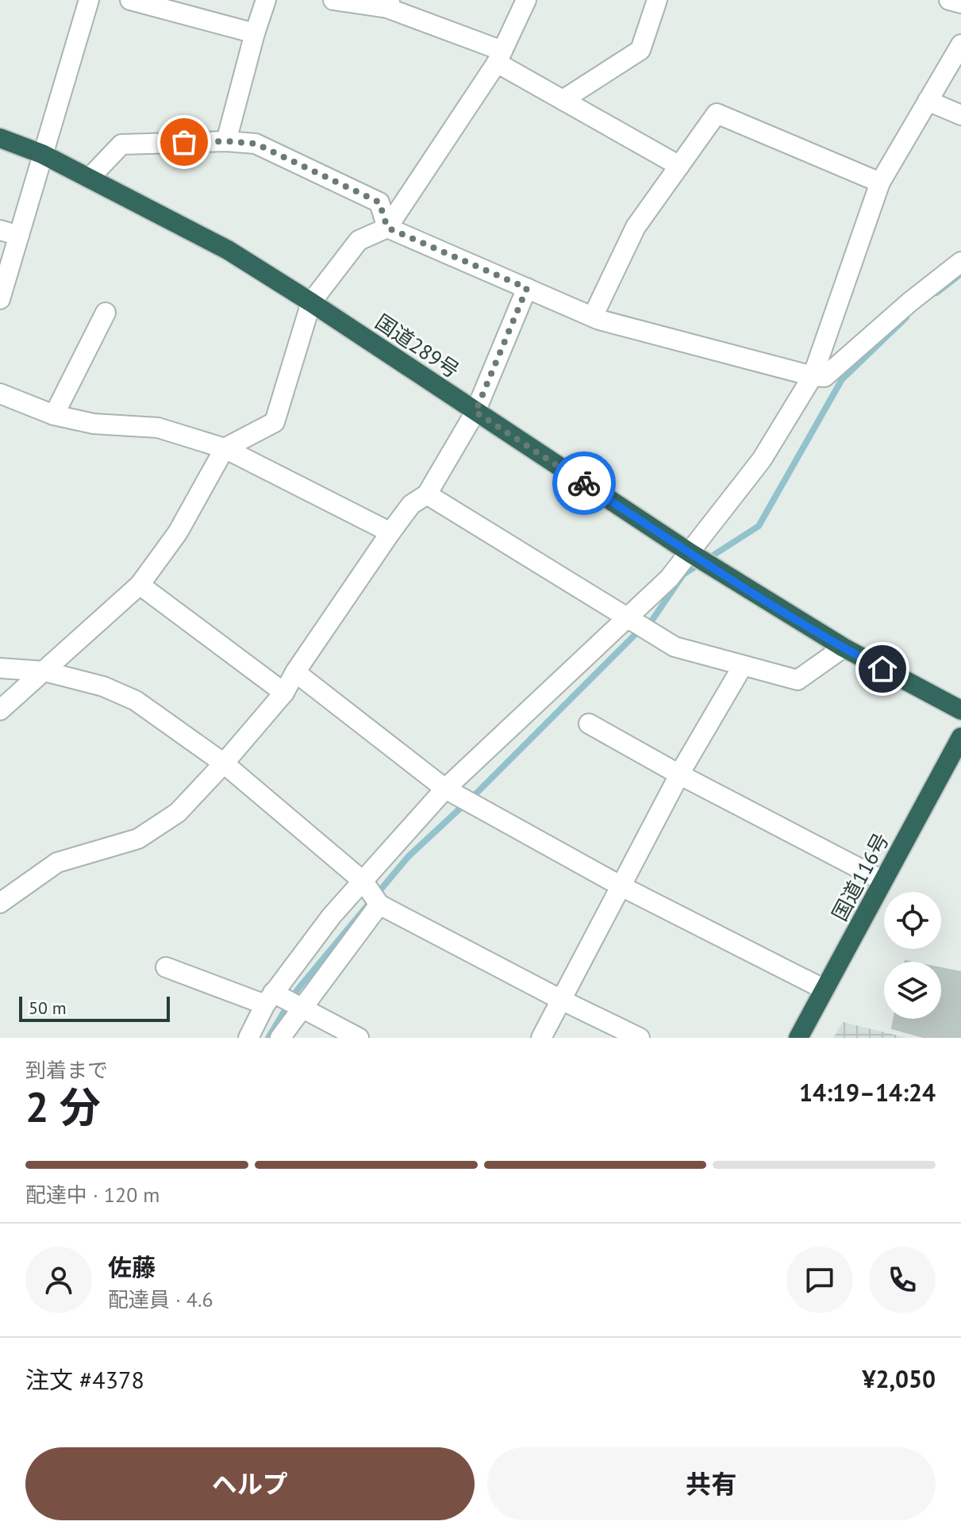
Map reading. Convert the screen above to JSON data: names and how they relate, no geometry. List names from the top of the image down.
{
  "streets": {
    "highway": ["国道289号", "国道116号"]
  },
  "scale_bar": "50 m",
  "page": {
    "scale": "50 m",
    "heading": ["2 分", "到着まで", "14:19–14:24"],
    "panel": [
      "佐藤",
      "配達員 · 4.6",
      "注文 #4378",
      "¥2,050"
    ],
    "bar": "配達中 · 120 m",
    "buttons": ["ヘルプ", "共有"]
  }
}
